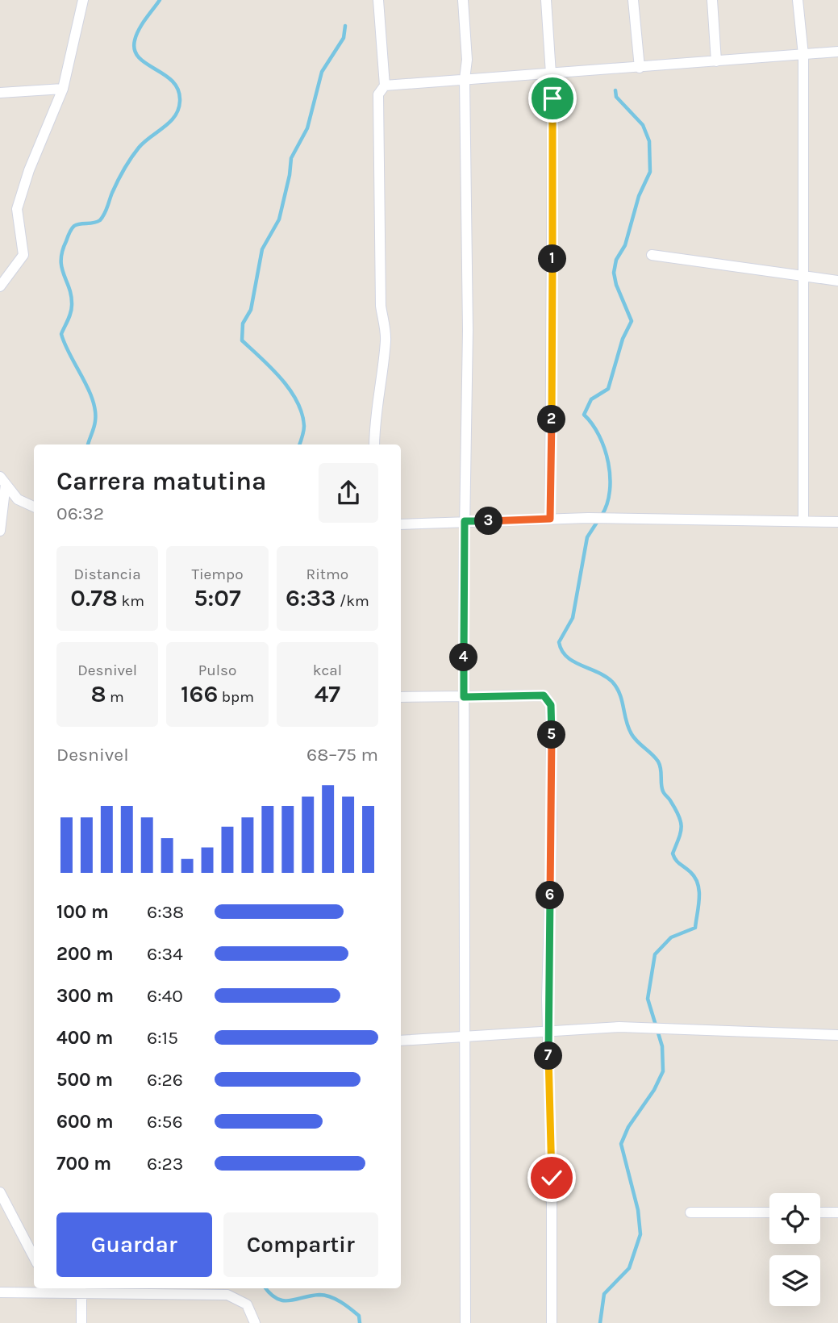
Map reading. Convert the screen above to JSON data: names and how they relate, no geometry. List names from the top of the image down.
{
  "page": {
    "pins": [
      "1",
      "2",
      "3",
      "4",
      "5",
      "6",
      "7"
    ],
    "heading": ["Carrera matutina", "06:32"],
    "stats": [
      ["Distancia", "0.78 km"],
      ["Tiempo", "5:07"],
      ["Ritmo", "6:33 /km"],
      ["Desnivel", "8 m"],
      ["Pulso", "166 bpm"],
      ["kcal", "47"]
    ],
    "chart": ["Desnivel", "68–75 m"],
    "list": [
      {
        "name": "100 m",
        "note": "6:38"
      },
      {
        "name": "200 m",
        "note": "6:34"
      },
      {
        "name": "300 m",
        "note": "6:40"
      },
      {
        "name": "400 m",
        "note": "6:15"
      },
      {
        "name": "500 m",
        "note": "6:26"
      },
      {
        "name": "600 m",
        "note": "6:56"
      },
      {
        "name": "700 m",
        "note": "6:23"
      }
    ],
    "buttons": ["Guardar", "Compartir"]
  }
}
